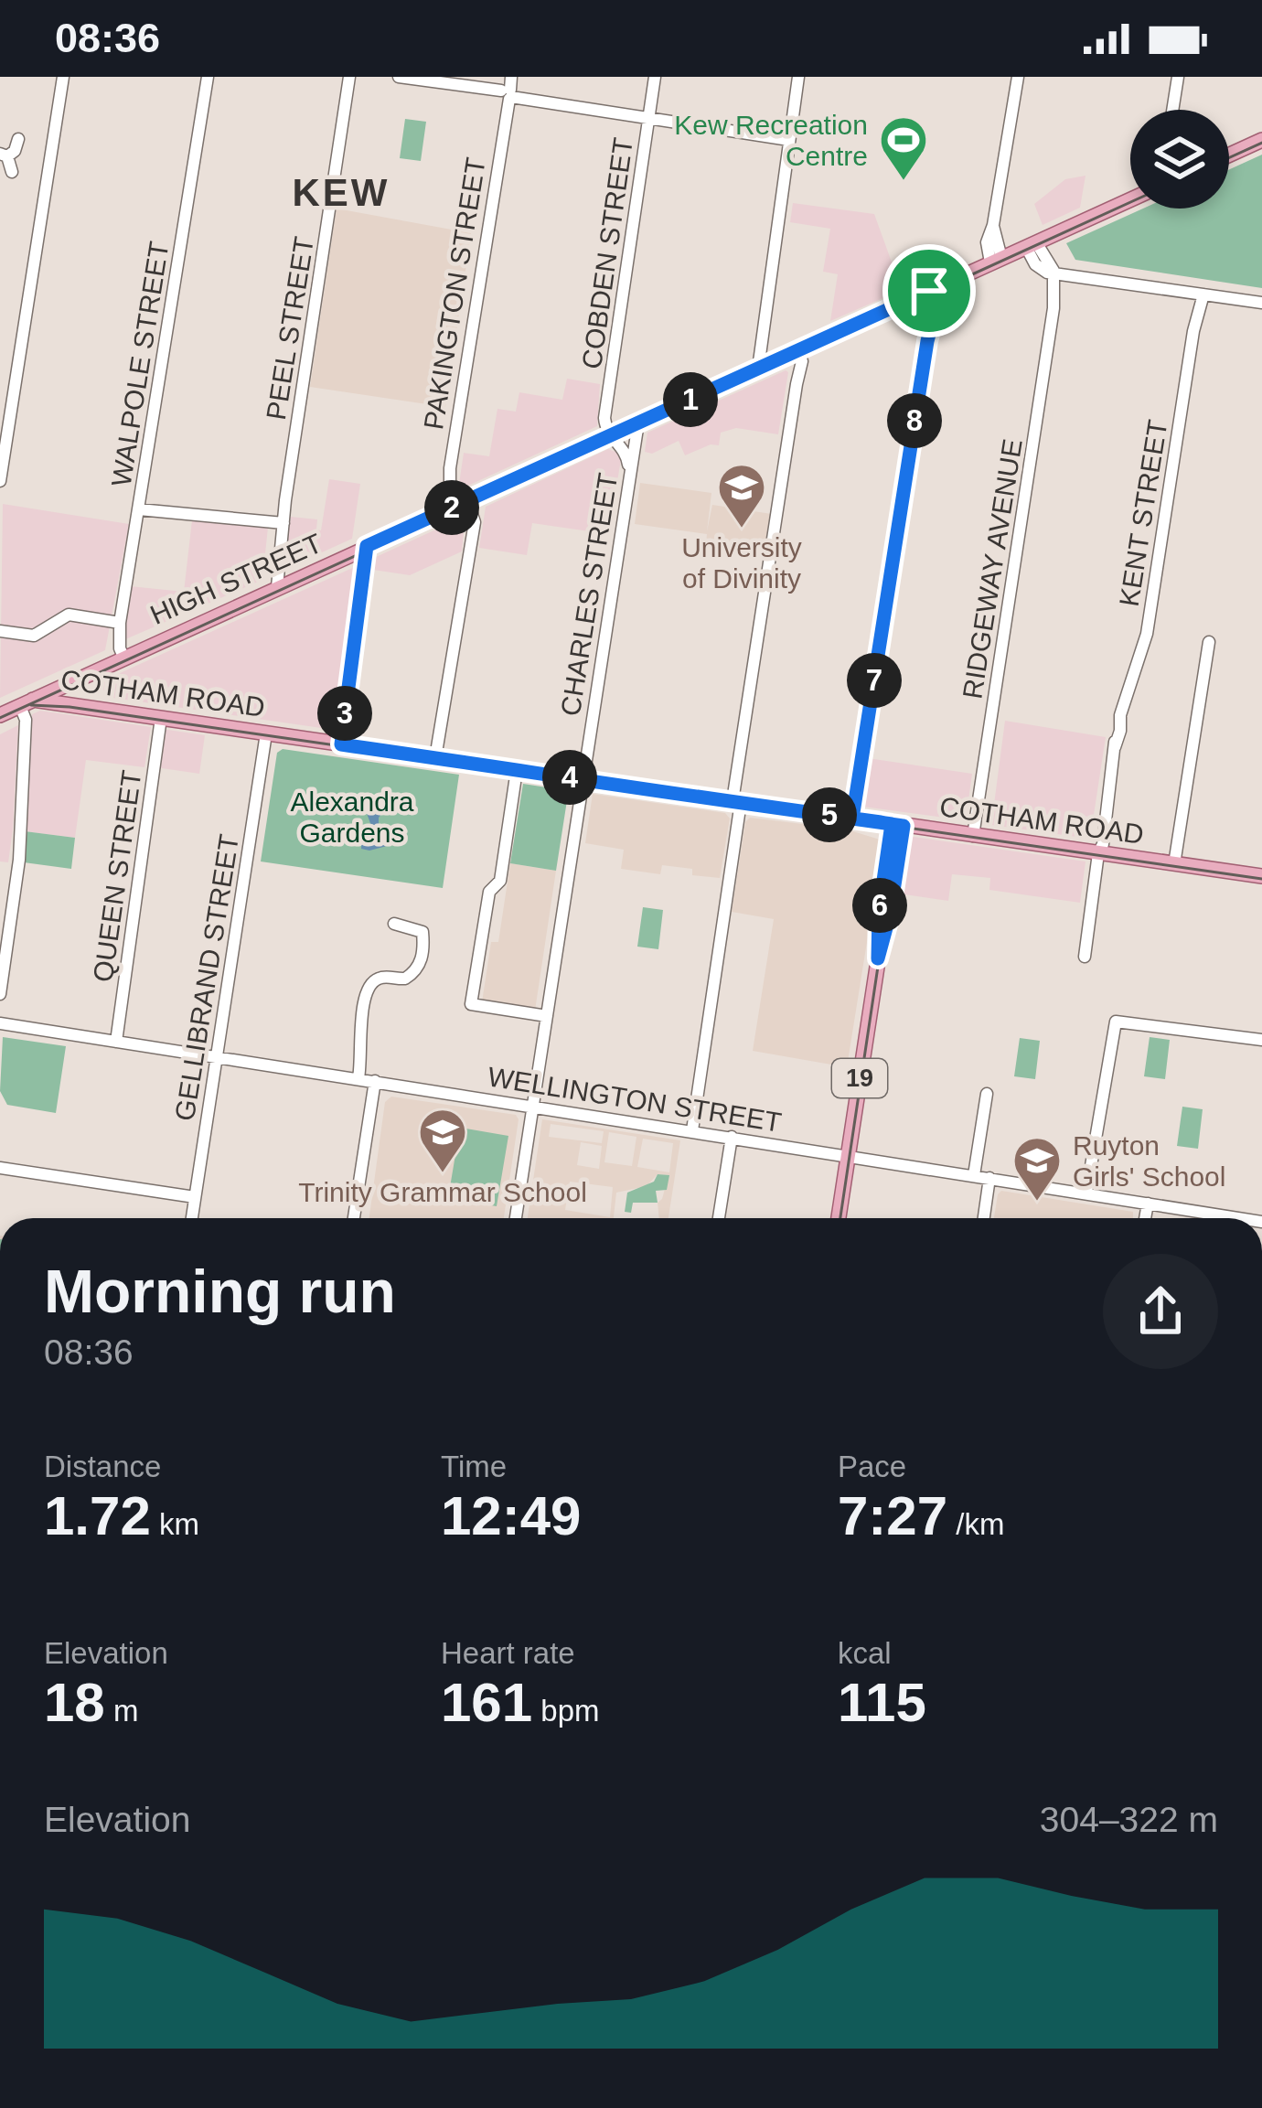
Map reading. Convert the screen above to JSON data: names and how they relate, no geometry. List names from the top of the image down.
{
  "streets": {
    "main road": ["HIGH STREET", "COTHAM ROAD", "19"],
    "street": [
      "COBDEN STREET",
      "PAKINGTON STREET",
      "PEEL STREET",
      "WALPOLE STREET",
      "KENT STREET",
      "RIDGEWAY AVENUE",
      "CHARLES STREET",
      "QUEEN STREET",
      "GELLIBRAND STREET",
      "WELLINGTON STREET"
    ]
  },
  "crossings": [
    ["COBDEN STREET", "HIGH STREET"],
    ["PAKINGTON STREET", "HIGH STREET"],
    ["PAKINGTON STREET", "COTHAM ROAD"],
    ["PEEL STREET", "HIGH STREET"],
    ["WALPOLE STREET", "HIGH STREET"],
    ["KENT STREET", "COTHAM ROAD"],
    ["RIDGEWAY AVENUE", "COTHAM ROAD"],
    ["HIGH STREET", "CHARLES STREET"],
    ["HIGH STREET", "COTHAM ROAD"],
    ["CHARLES STREET", "COTHAM ROAD"],
    ["CHARLES STREET", "WELLINGTON STREET"],
    ["COTHAM ROAD", "QUEEN STREET"],
    ["COTHAM ROAD", "GELLIBRAND STREET"],
    ["COTHAM ROAD", "19"],
    ["QUEEN STREET", "WELLINGTON STREET"],
    ["GELLIBRAND STREET", "WELLINGTON STREET"],
    ["19", "WELLINGTON STREET"]
  ],
  "districts": ["KEW"],
  "parks": ["Alexandra Gardens"],
  "places": {
    "sports": ["Kew Recreation Centre"],
    "school or university": ["University of Divinity", "Trinity Grammar School", "Ruyton Girls' School"]
  },
  "page": {
    "status": "08:36",
    "pins": [
      "1",
      "8",
      "2",
      "7",
      "3",
      "4",
      "5",
      "6"
    ],
    "heading": ["Morning run", "08:36"],
    "stats": [
      ["Distance", "1.72 km"],
      ["Time", "12:49"],
      ["Pace", "7:27 /km"],
      ["Elevation", "18 m"],
      ["Heart rate", "161 bpm"],
      ["kcal", "115"]
    ],
    "chart": ["Elevation", "304–322 m"]
  }
}
